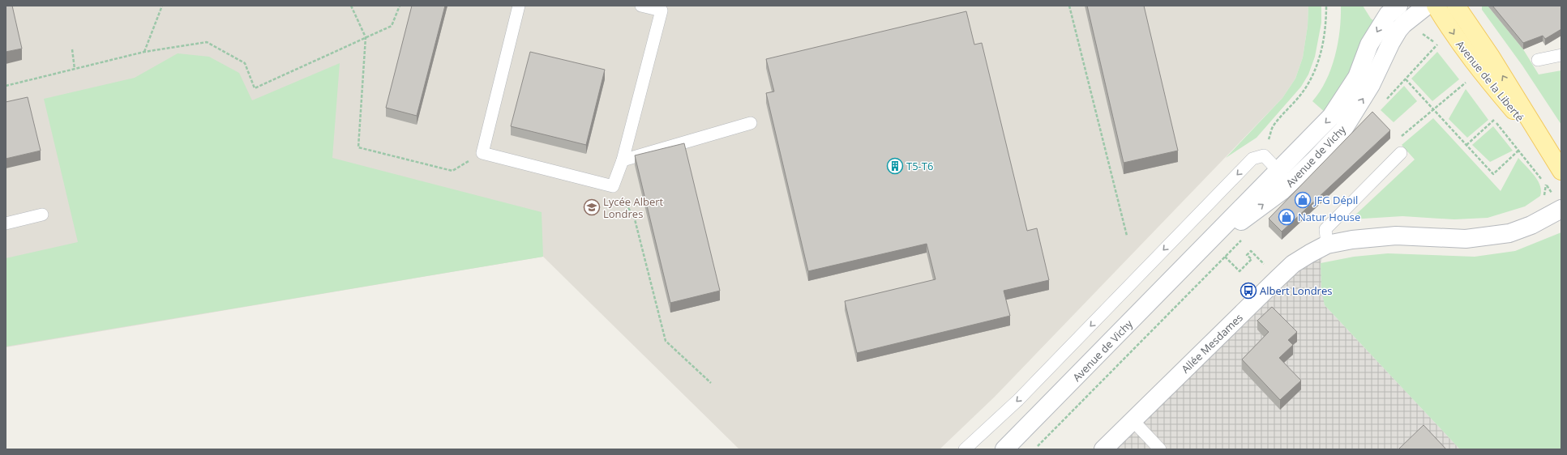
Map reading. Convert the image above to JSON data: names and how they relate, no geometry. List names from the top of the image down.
{
  "streets": {
    "main road": ["Avenue de la Liberté", "Avenue de Vichy", "Allée Mesdames"]
  },
  "places": {
    "building": ["T5-T6"],
    "shop": ["JFG Dépil", "Natur House"],
    "school or university": ["Lycée Albert Londres"],
    "bus stop": ["Albert Londres"]
  }
}
